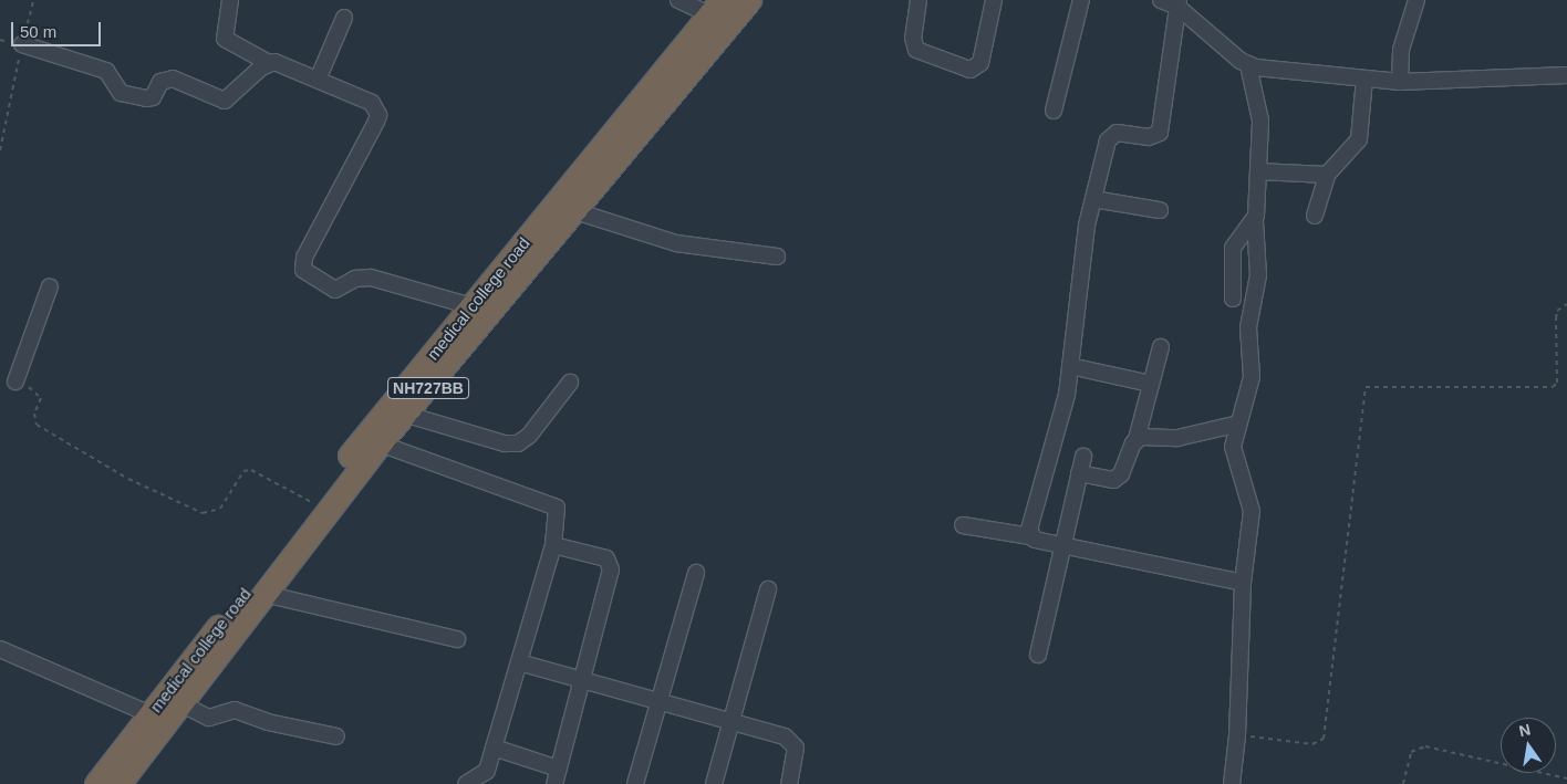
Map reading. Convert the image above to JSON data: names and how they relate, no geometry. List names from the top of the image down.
{
  "streets": {
    "highway": ["medical college road", "NH727BB"]
  },
  "crossings": [
    ["medical college road", "NH727BB"]
  ],
  "scale_bar": "50 m",
  "north": "top"
}
